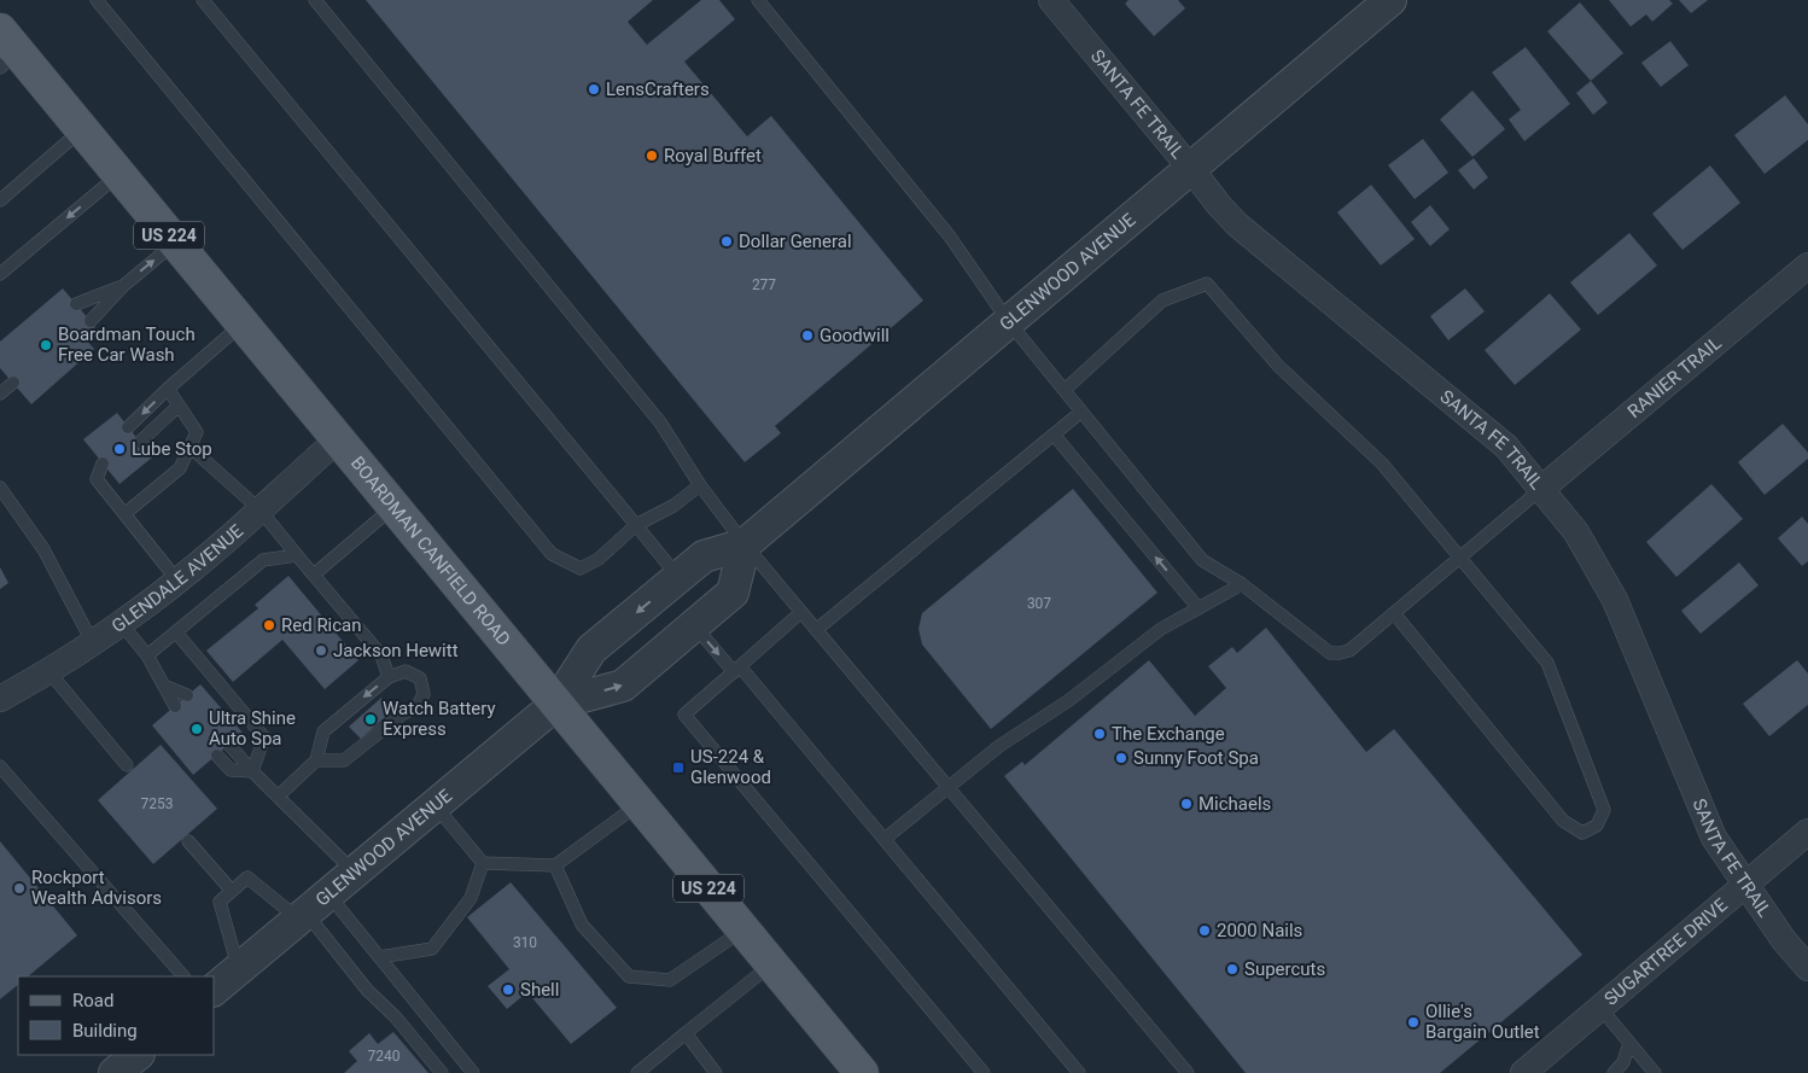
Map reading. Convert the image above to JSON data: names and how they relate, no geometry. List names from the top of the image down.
{
  "streets": {
    "main road": ["US 224", "BOARDMAN CANFIELD ROAD"],
    "street": [
      "SANTA FE TRAIL",
      "GLENWOOD AVENUE",
      "RANIER TRAIL",
      "GLENDALE AVENUE",
      "SUGARTREE DRIVE"
    ]
  },
  "crossings": [
    ["SANTA FE TRAIL", "GLENWOOD AVENUE"],
    ["SANTA FE TRAIL", "RANIER TRAIL"],
    ["SANTA FE TRAIL", "SUGARTREE DRIVE"],
    ["GLENWOOD AVENUE", "BOARDMAN CANFIELD ROAD"],
    ["BOARDMAN CANFIELD ROAD", "GLENDALE AVENUE"]
  ],
  "places": {
    "other": [
      "LensCrafters",
      "Royal Buffet",
      "Dollar General",
      "Goodwill",
      "Boardman Touch Free Car Wash",
      "Lube Stop",
      "Red Rican",
      "Jackson Hewitt",
      "Watch Battery Express",
      "Ultra Shine Auto Spa",
      "The Exchange",
      "Sunny Foot Spa",
      "Michaels",
      "Rockport Wealth Advisors",
      "2000 Nails",
      "Supercuts",
      "Shell",
      "Ollie's Bargain Outlet"
    ],
    "transit": ["US-224 & Glenwood"]
  },
  "house_numbers": [
    "277",
    "307",
    "7253",
    "310",
    "7240"
  ],
  "legend": ["Road", "Building"]
}
